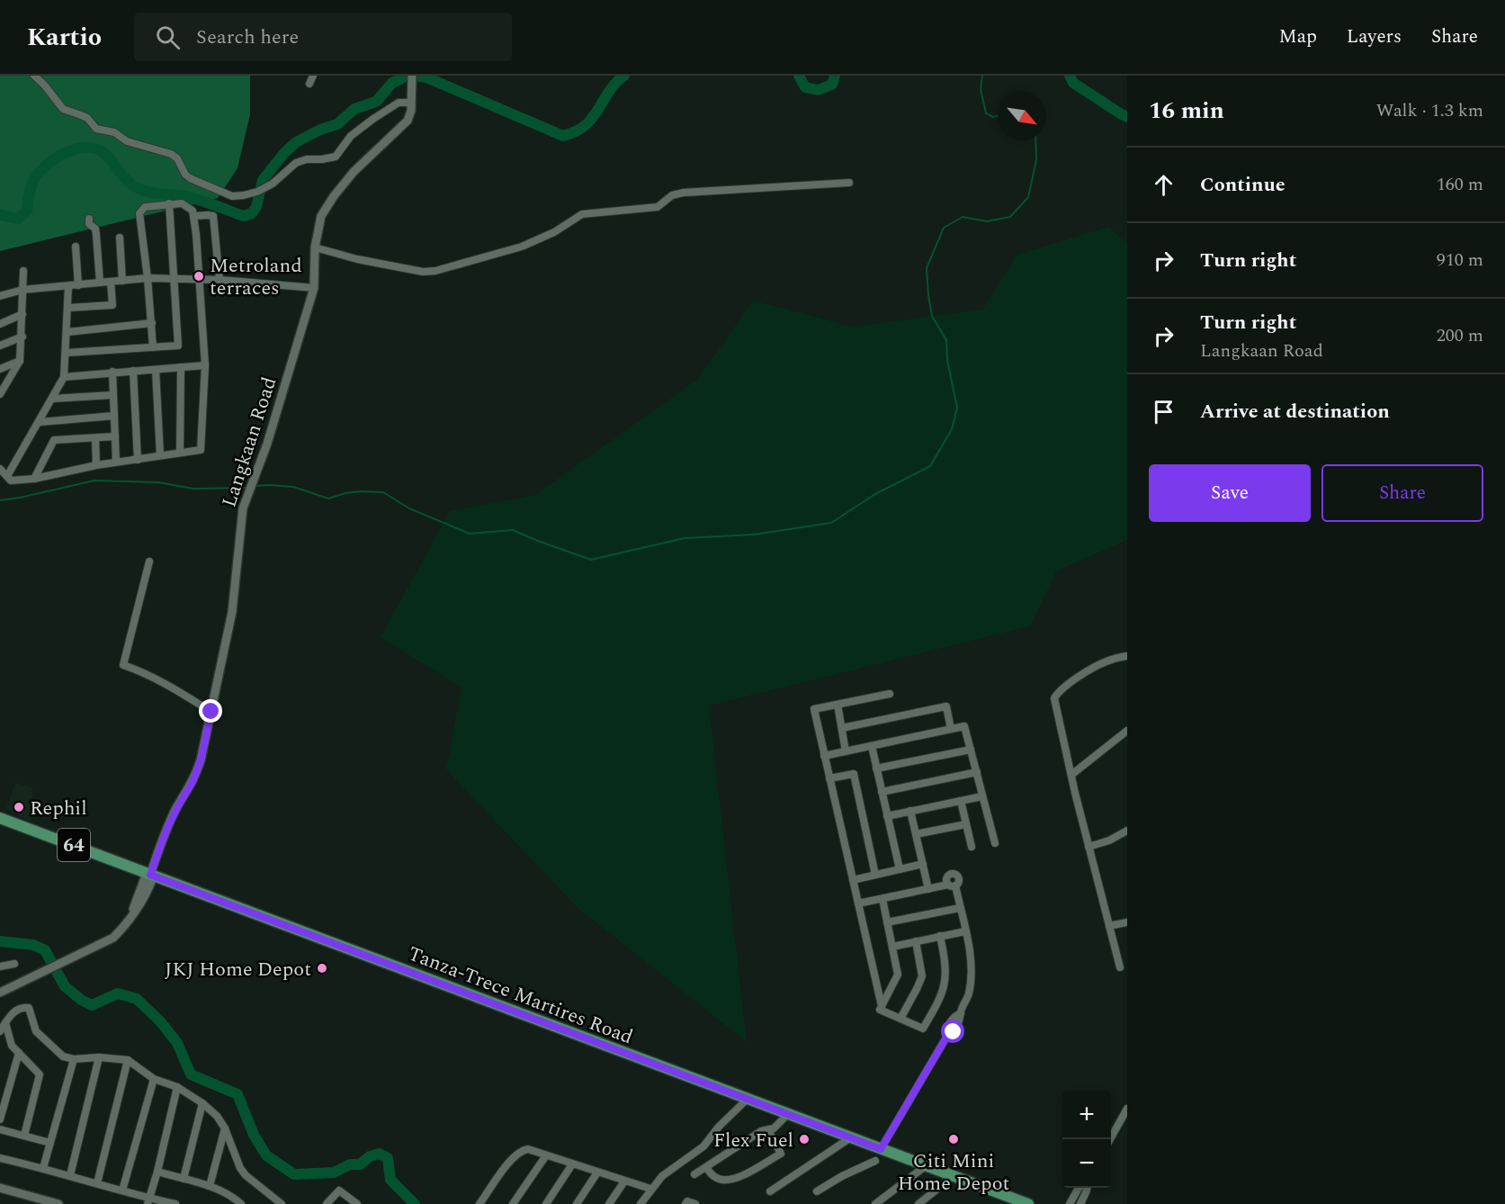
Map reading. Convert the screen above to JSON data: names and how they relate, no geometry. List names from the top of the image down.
{
  "streets": {
    "main road": ["64", "Tanza-Trece Martires Road"],
    "street": ["Langkaan Road"]
  },
  "crossings": [
    ["Langkaan Road", "Tanza-Trece Martires Road"]
  ],
  "places": [
    "Metroland terraces",
    "Rephil",
    "JKJ Home Depot",
    "Flex Fuel",
    "Citi Mini Home Depot"
  ],
  "north": "bottom right",
  "page": {
    "header": "Kartio",
    "search": "Search here",
    "nav": ["Map", "Layers", "Share"],
    "heading": ["16 min", "Walk · 1.3 km"],
    "list": [
      ["Continue", "160 m"],
      ["Turn right", "910 m"],
      ["Turn right", "Langkaan Road", "200 m"],
      "Arrive at destination"
    ],
    "buttons": ["Save", "Share"],
    "map_buttons": ["+", "−"]
  }
}
